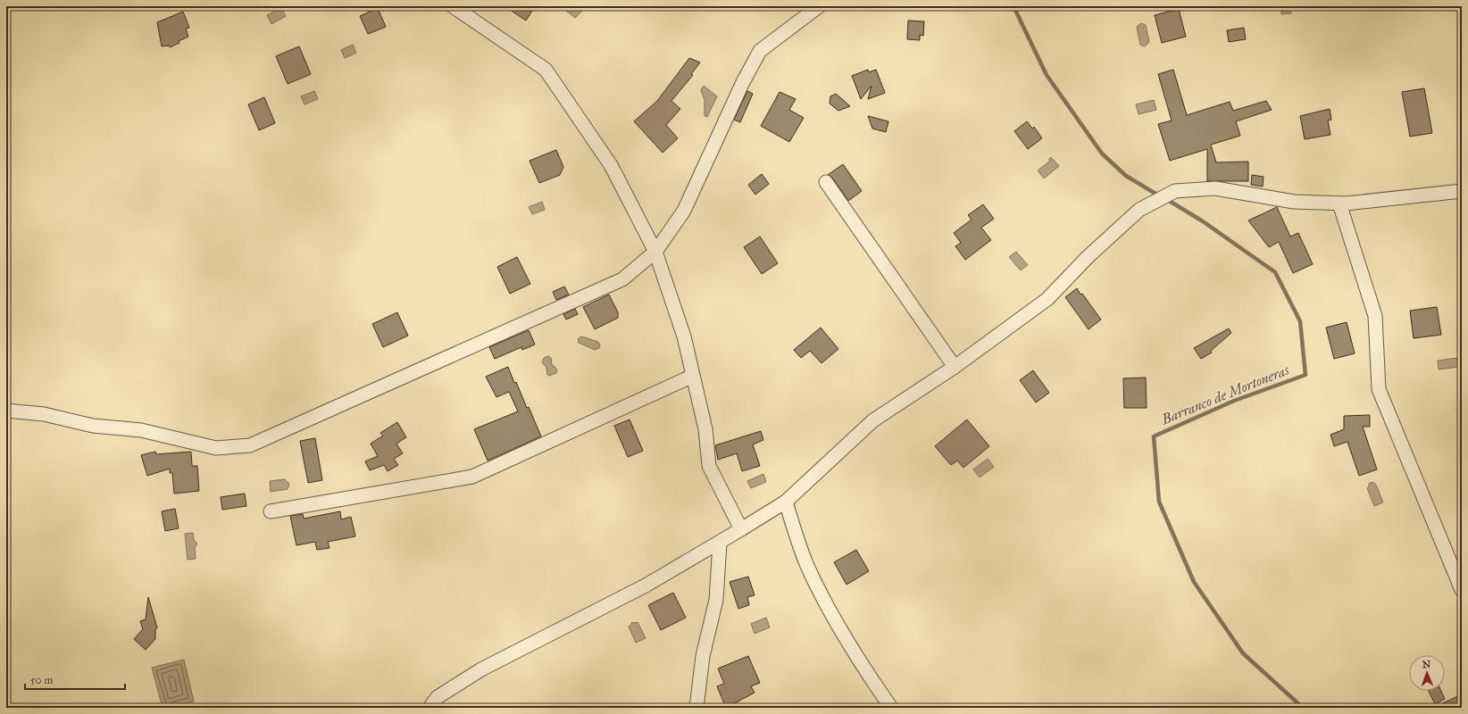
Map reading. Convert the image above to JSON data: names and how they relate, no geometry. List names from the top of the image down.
{
  "water": ["Barranco de Mortoneras"],
  "scale_bar": "50 m",
  "north": "top"
}
